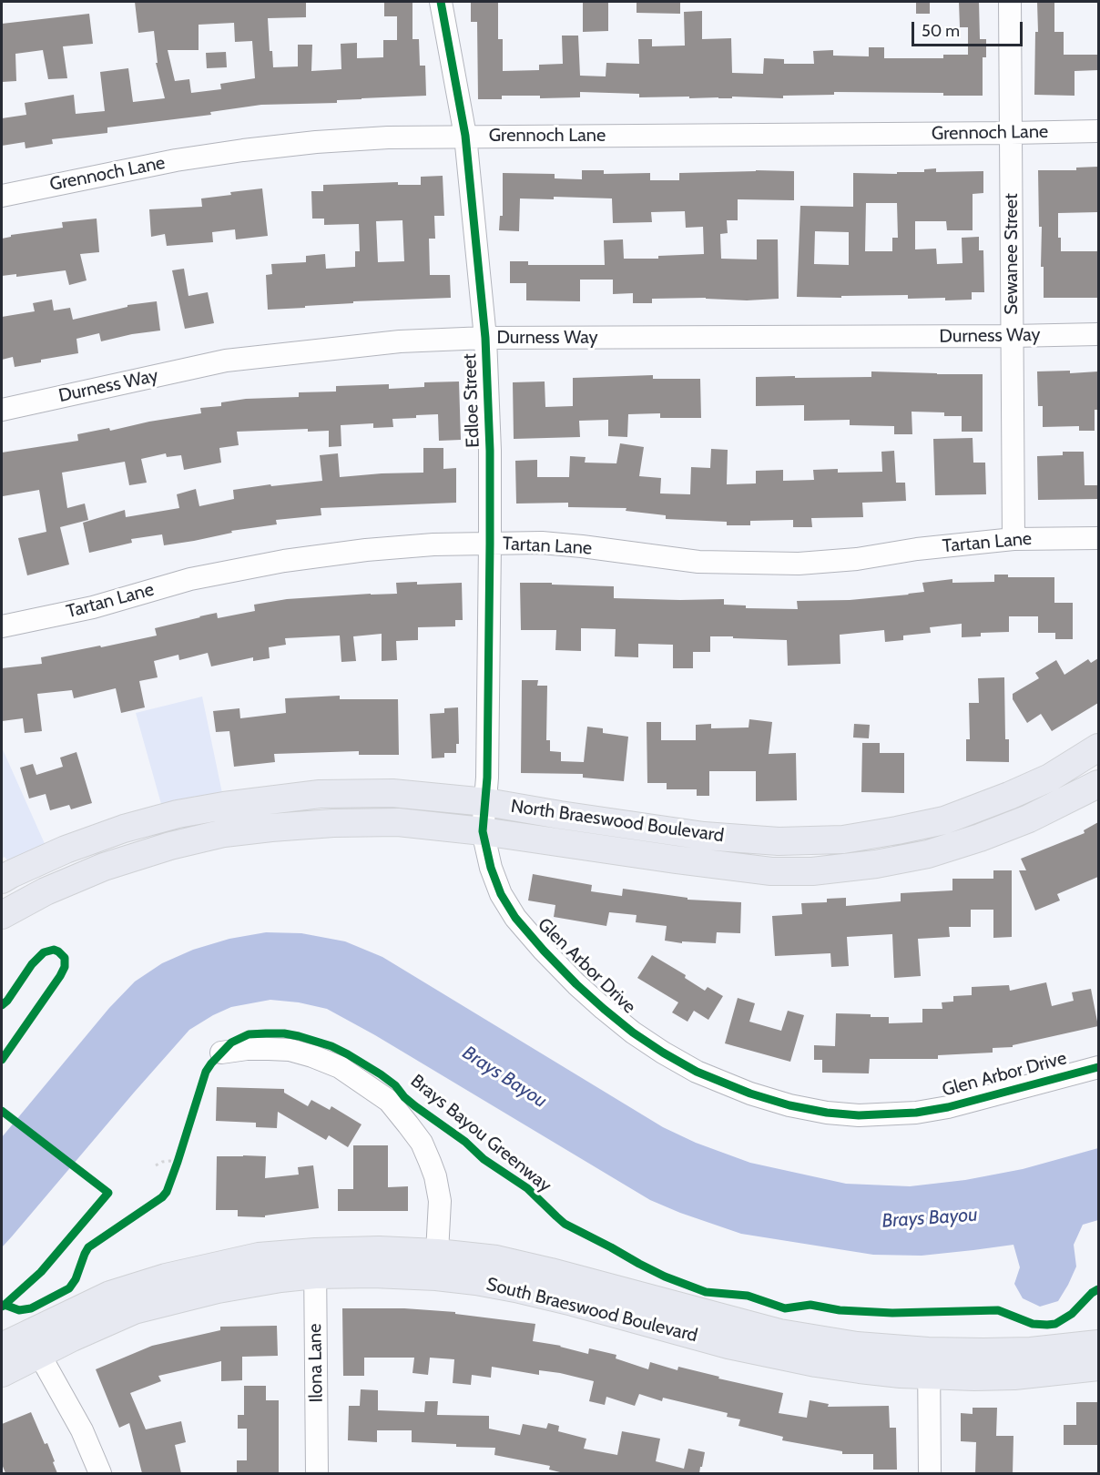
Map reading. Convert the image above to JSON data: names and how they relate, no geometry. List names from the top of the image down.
{
  "streets": {
    "main road": ["North Braeswood Boulevard", "South Braeswood Boulevard"],
    "street": [
      "Grennoch Lane",
      "Sewanee Street",
      "Durness Way",
      "Edloe Street",
      "Tartan Lane",
      "Glen Arbor Drive",
      "Ilona Lane"
    ],
    "cycle path": ["Brays Bayou Greenway"]
  },
  "crossings": [
    ["Grennoch Lane", "Sewanee Street"],
    ["Grennoch Lane", "Edloe Street"],
    ["Sewanee Street", "Durness Way"],
    ["Sewanee Street", "Tartan Lane"],
    ["Durness Way", "Edloe Street"],
    ["Edloe Street", "Tartan Lane"],
    ["Edloe Street", "North Braeswood Boulevard"],
    ["Edloe Street", "Glen Arbor Drive"],
    ["North Braeswood Boulevard", "Glen Arbor Drive"],
    ["South Braeswood Boulevard", "Ilona Lane"]
  ],
  "water": ["Brays Bayou"],
  "scale_bar": "50 m"
}
